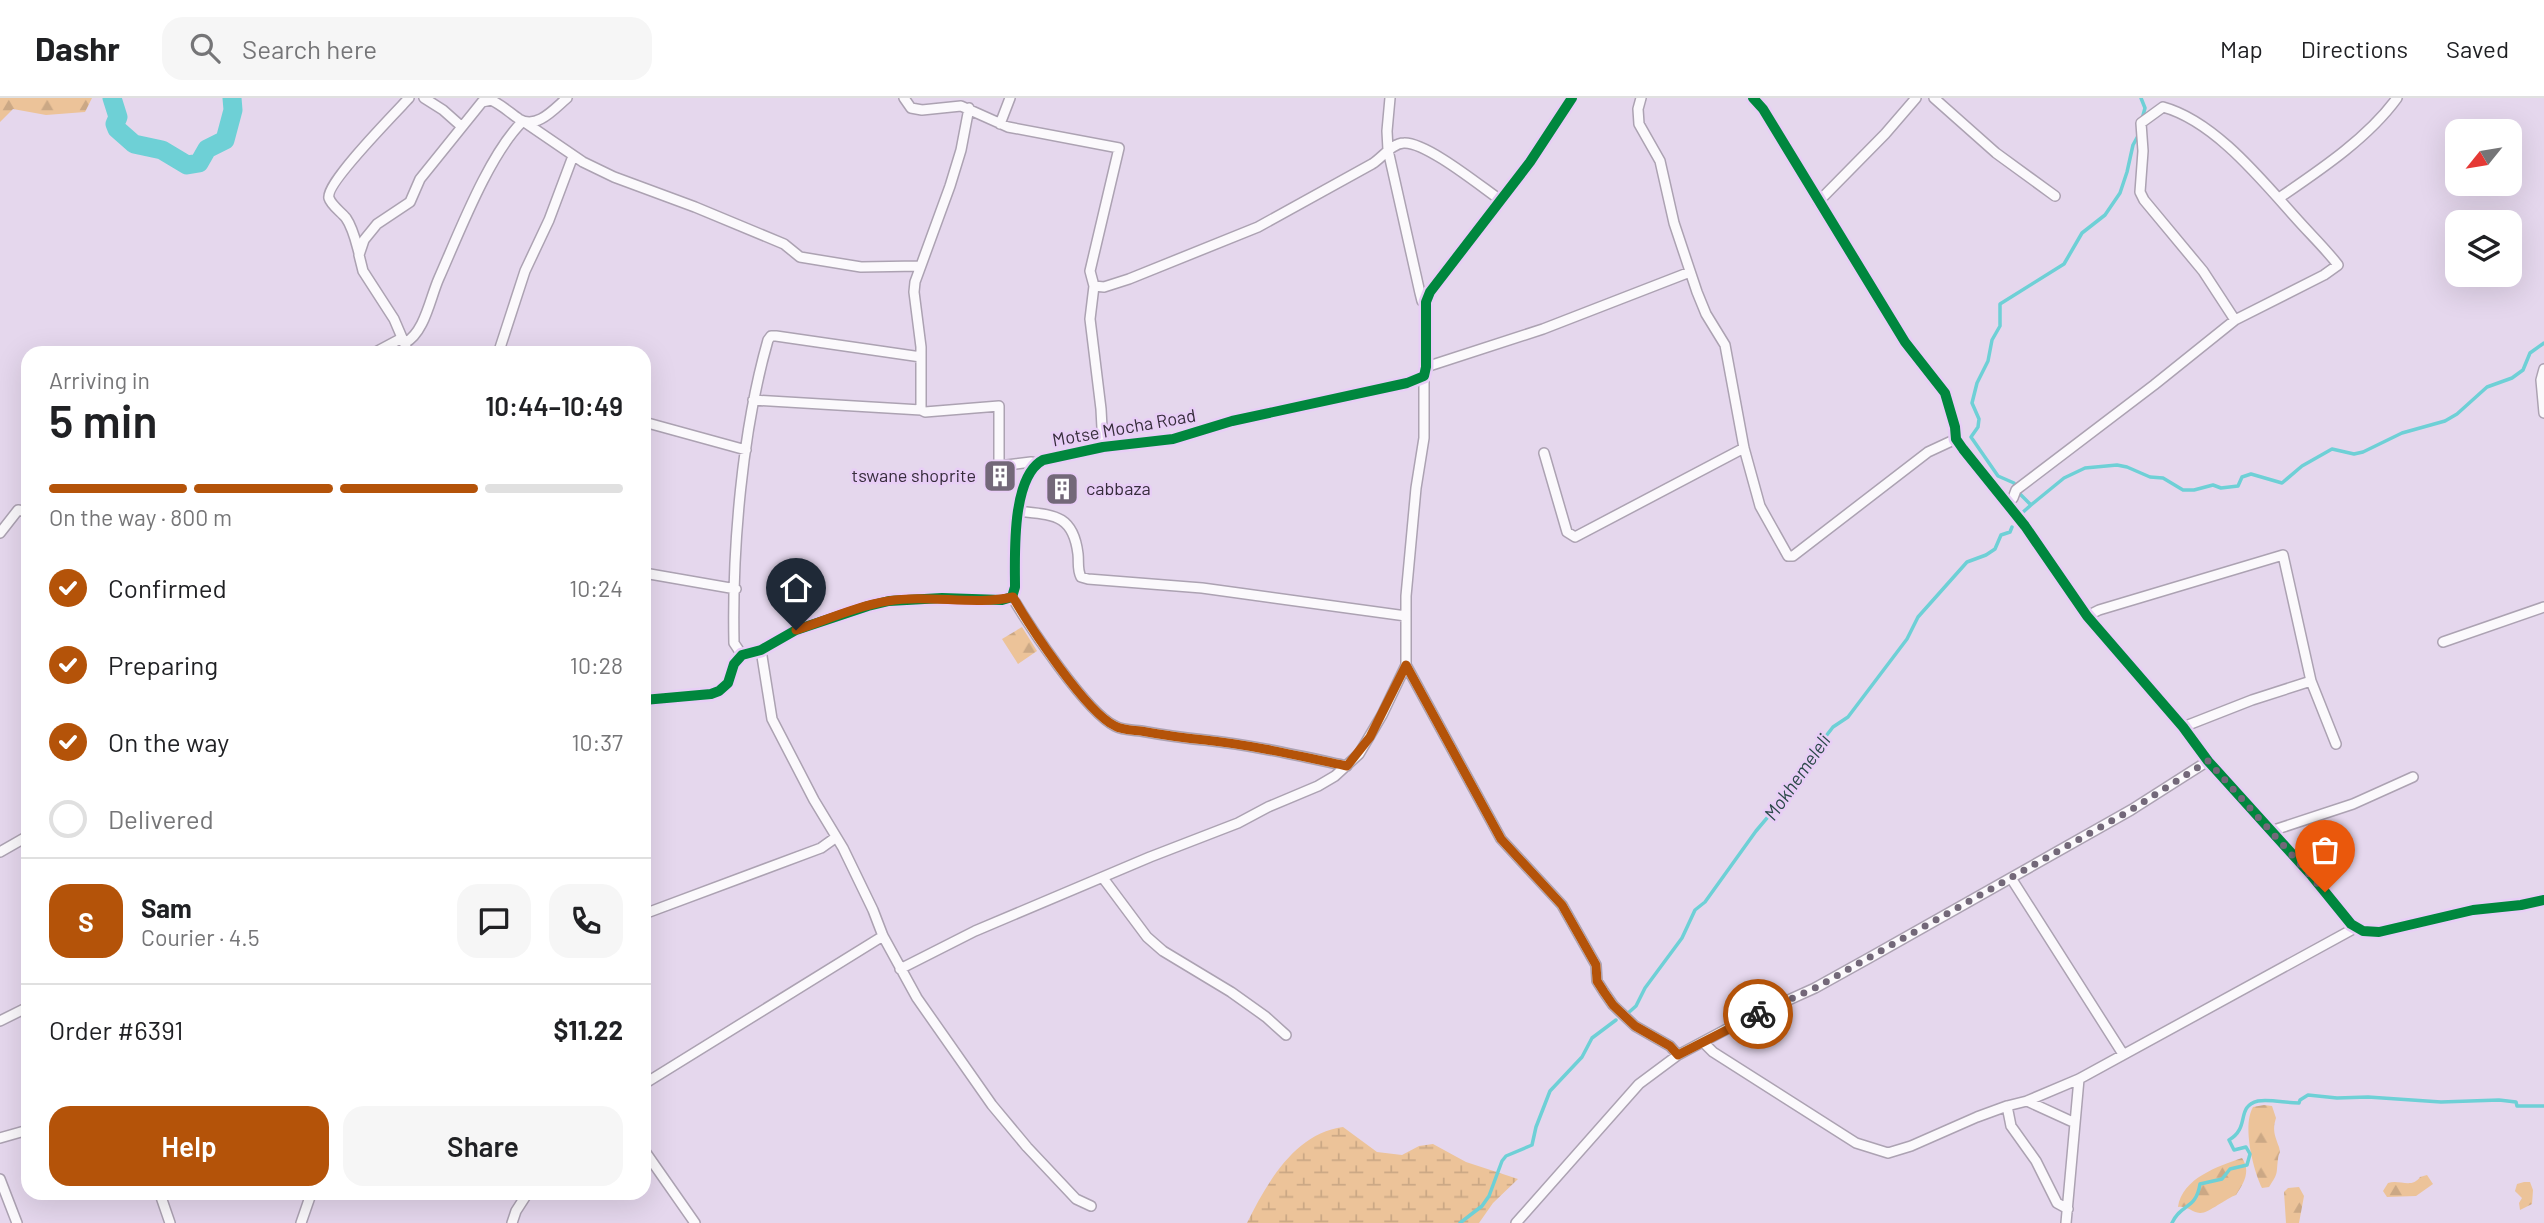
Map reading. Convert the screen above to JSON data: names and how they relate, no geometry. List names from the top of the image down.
{
  "streets": {
    "street": ["Motse Mocha Road"]
  },
  "water": ["Mokhemeleli"],
  "places": {
    "building": ["tswane shoprite", "cabbaza"]
  },
  "north": "bottom left",
  "page": {
    "header": "Dashr",
    "search": "Search here",
    "nav": ["Map", "Directions", "Saved"],
    "heading": ["5 min", "Arriving in", "10:44–10:49"],
    "panel": [
      "Sam",
      "Courier · 4.5",
      "Order #6391",
      "$11.22"
    ],
    "bar": "On the way · 800 m",
    "list": [
      ["Confirmed", "10:24"],
      ["Preparing", "10:28"],
      ["On the way", "10:37"],
      "Delivered"
    ],
    "round": "S",
    "buttons": ["Help", "Share"]
  }
}
